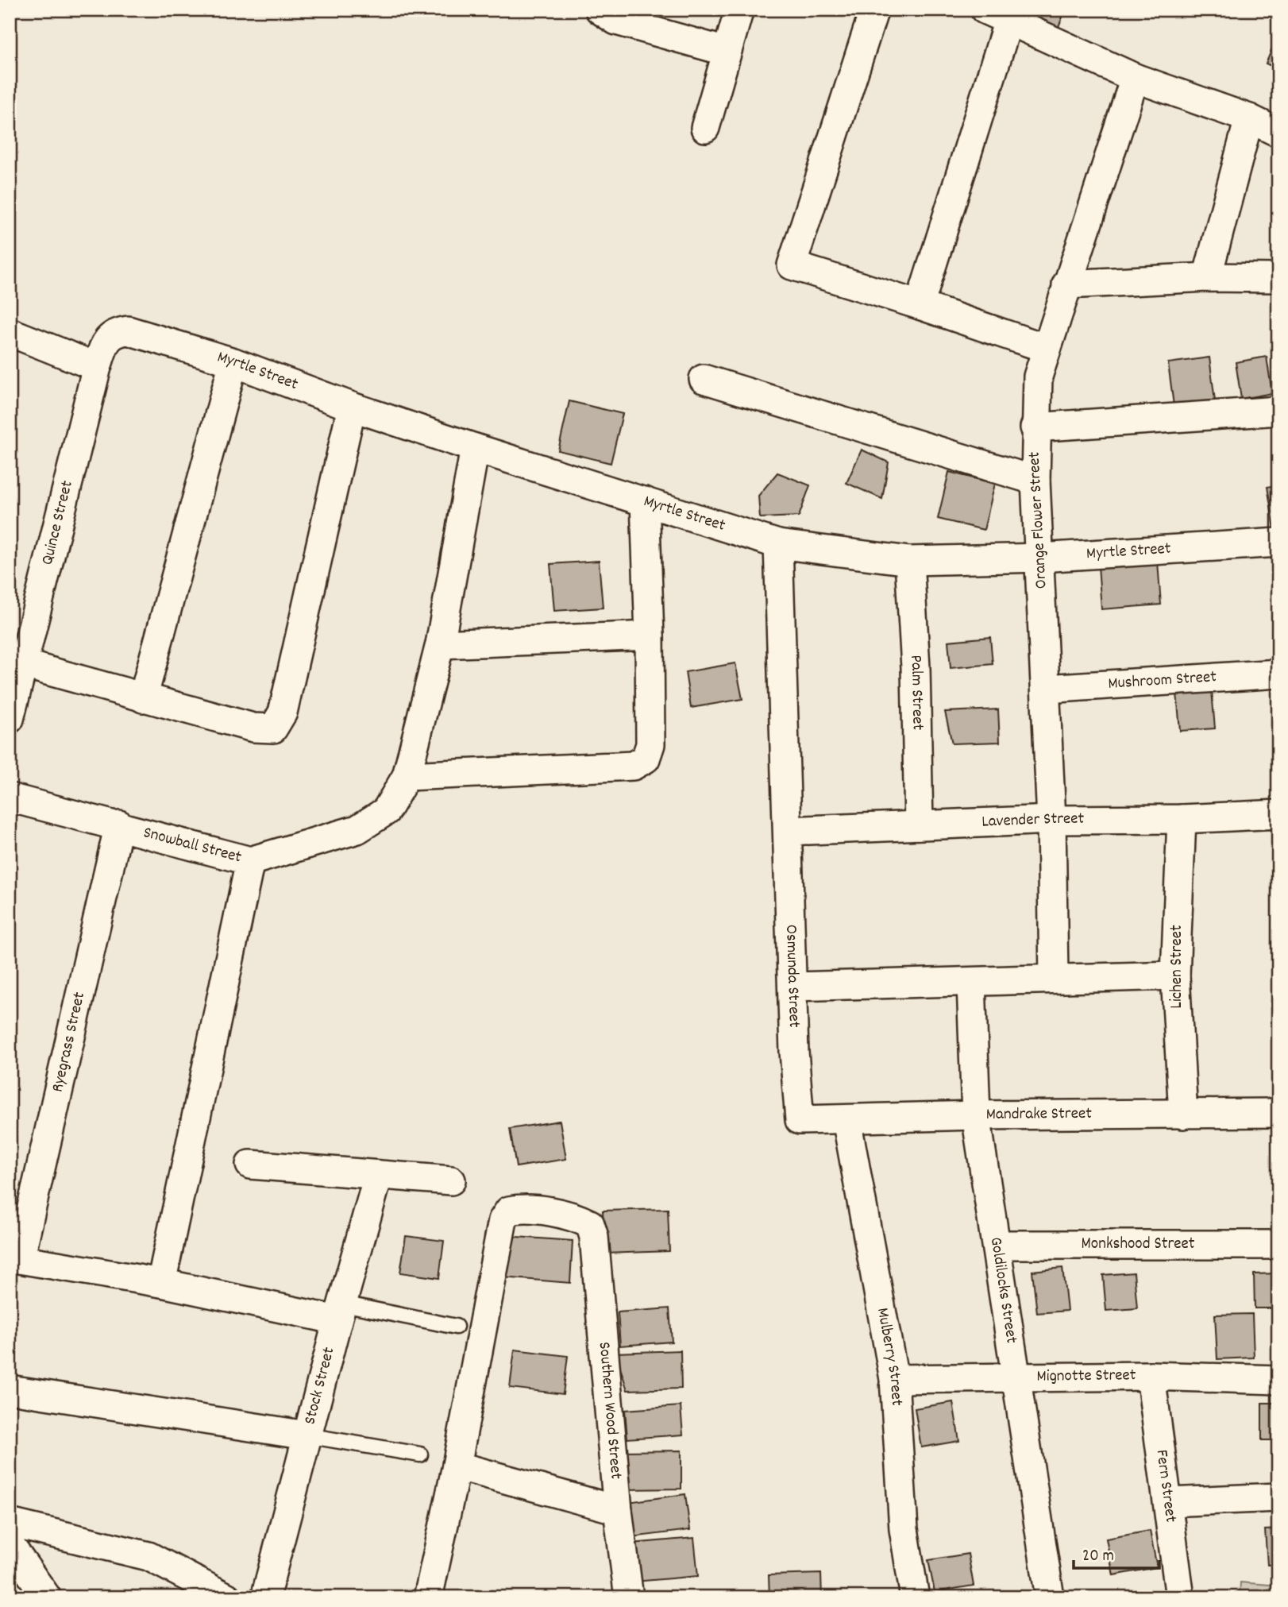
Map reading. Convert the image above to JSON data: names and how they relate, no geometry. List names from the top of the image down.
{
  "streets": {
    "street": [
      "Myrtle Street",
      "Orange Flower Street",
      "Quince Street",
      "Mushroom Street",
      "Palm Street",
      "Lavender Street",
      "Snowball Street",
      "Lichen Street",
      "Osmunda Street",
      "Ryegrass Street",
      "Mandrake Street",
      "Monkshood Street",
      "Goldilocks Street",
      "Mulberry Street",
      "Mignotte Street",
      "Stock Street",
      "Southern Wood Street",
      "Fern Street"
    ]
  },
  "crossings": [
    ["Myrtle Street", "Orange Flower Street"],
    ["Myrtle Street", "Quince Street"],
    ["Myrtle Street", "Palm Street"],
    ["Myrtle Street", "Osmunda Street"],
    ["Orange Flower Street", "Mushroom Street"],
    ["Orange Flower Street", "Lavender Street"],
    ["Palm Street", "Lavender Street"],
    ["Lavender Street", "Lichen Street"],
    ["Lavender Street", "Osmunda Street"],
    ["Snowball Street", "Ryegrass Street"],
    ["Lichen Street", "Mandrake Street"],
    ["Osmunda Street", "Mandrake Street"],
    ["Mandrake Street", "Goldilocks Street"],
    ["Mandrake Street", "Mulberry Street"],
    ["Monkshood Street", "Goldilocks Street"],
    ["Goldilocks Street", "Mignotte Street"],
    ["Mulberry Street", "Mignotte Street"],
    ["Mignotte Street", "Fern Street"]
  ],
  "scale_bar": "20 m"
}
